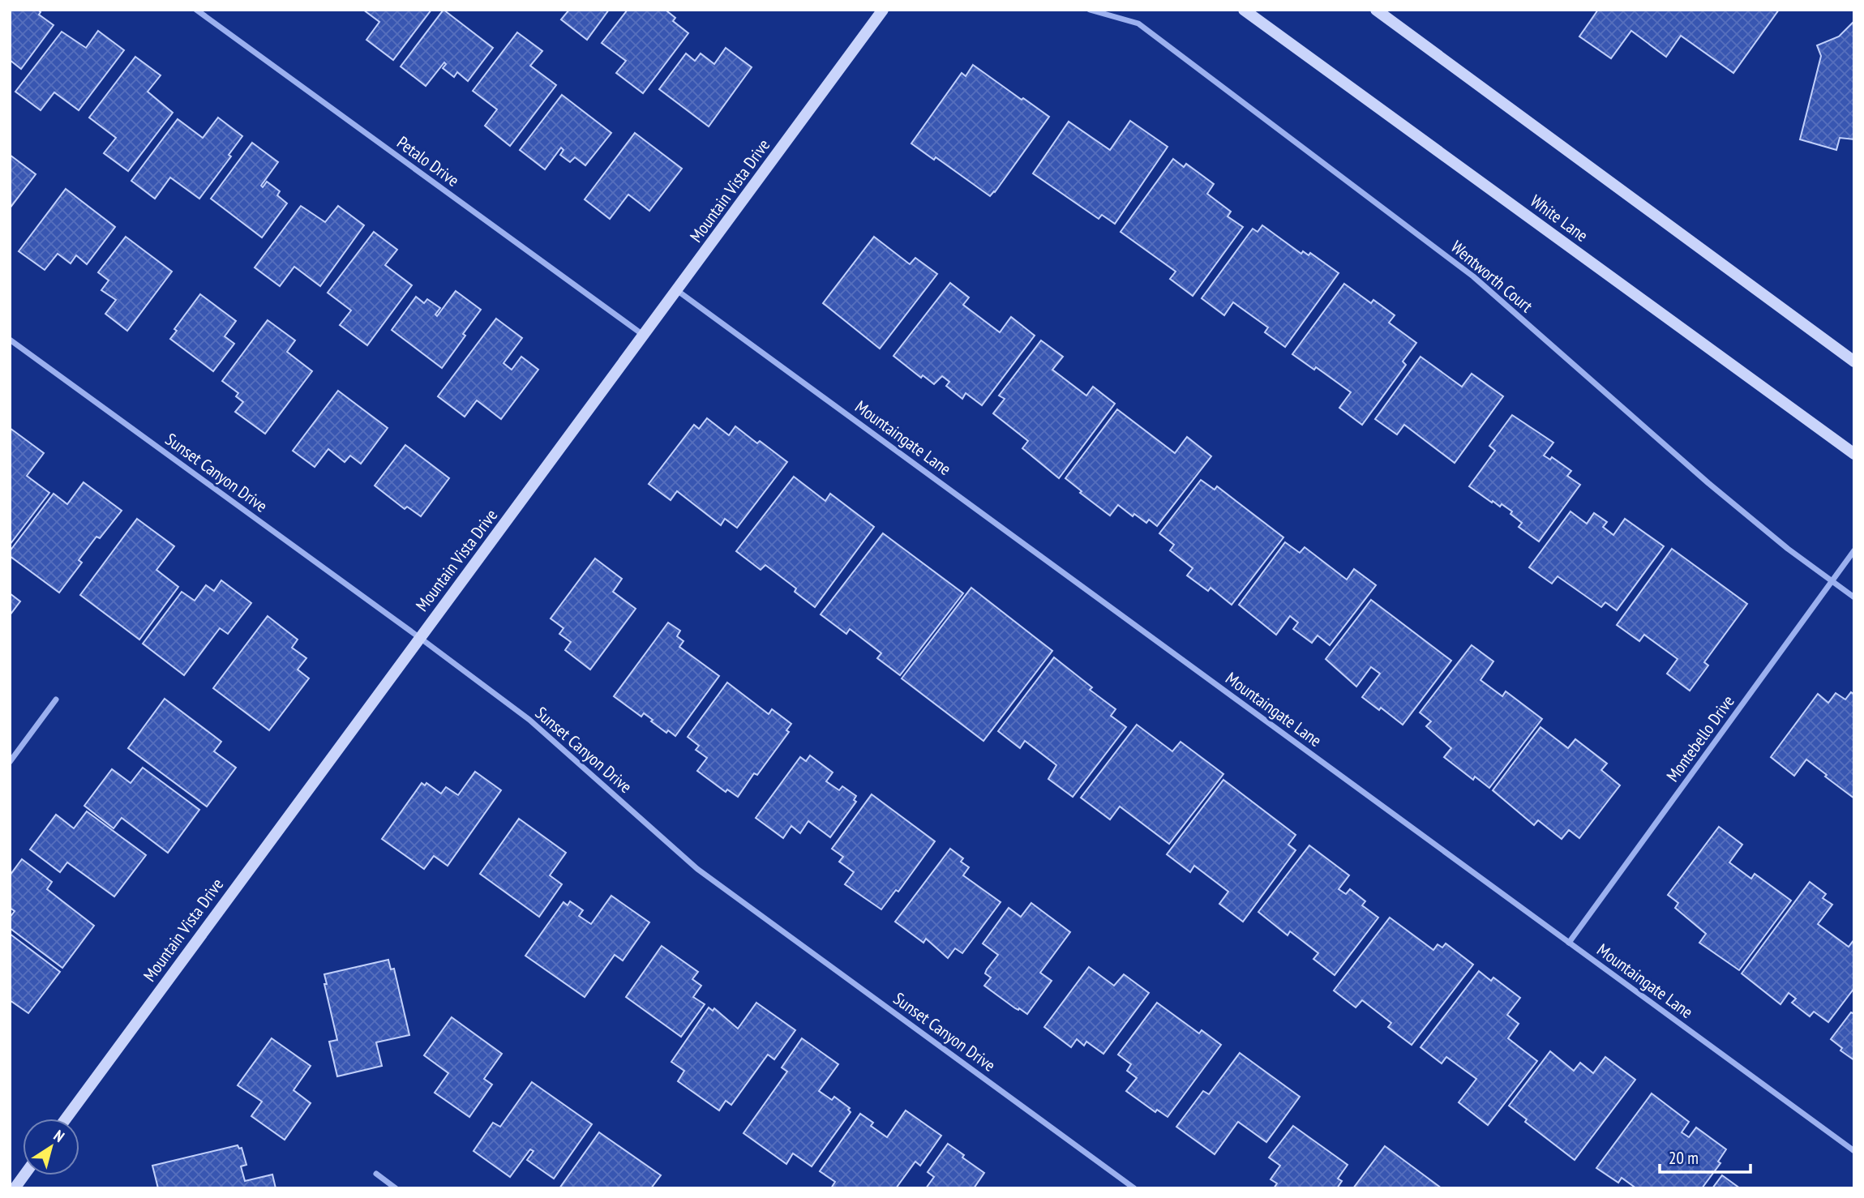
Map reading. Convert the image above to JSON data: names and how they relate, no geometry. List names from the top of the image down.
{
  "streets": {
    "street": [
      "Petalo Drive",
      "Mountain Vista Drive",
      "White Lane",
      "Wentworth Court",
      "Mountaingate Lane",
      "Sunset Canyon Drive",
      "Montebello Drive"
    ]
  },
  "crossings": [
    ["Petalo Drive", "Mountain Vista Drive"],
    ["Mountain Vista Drive", "Mountaingate Lane"],
    ["Mountain Vista Drive", "Sunset Canyon Drive"],
    ["Wentworth Court", "Montebello Drive"],
    ["Mountaingate Lane", "Montebello Drive"]
  ],
  "scale_bar": "20 m",
  "north": "top right"
}
